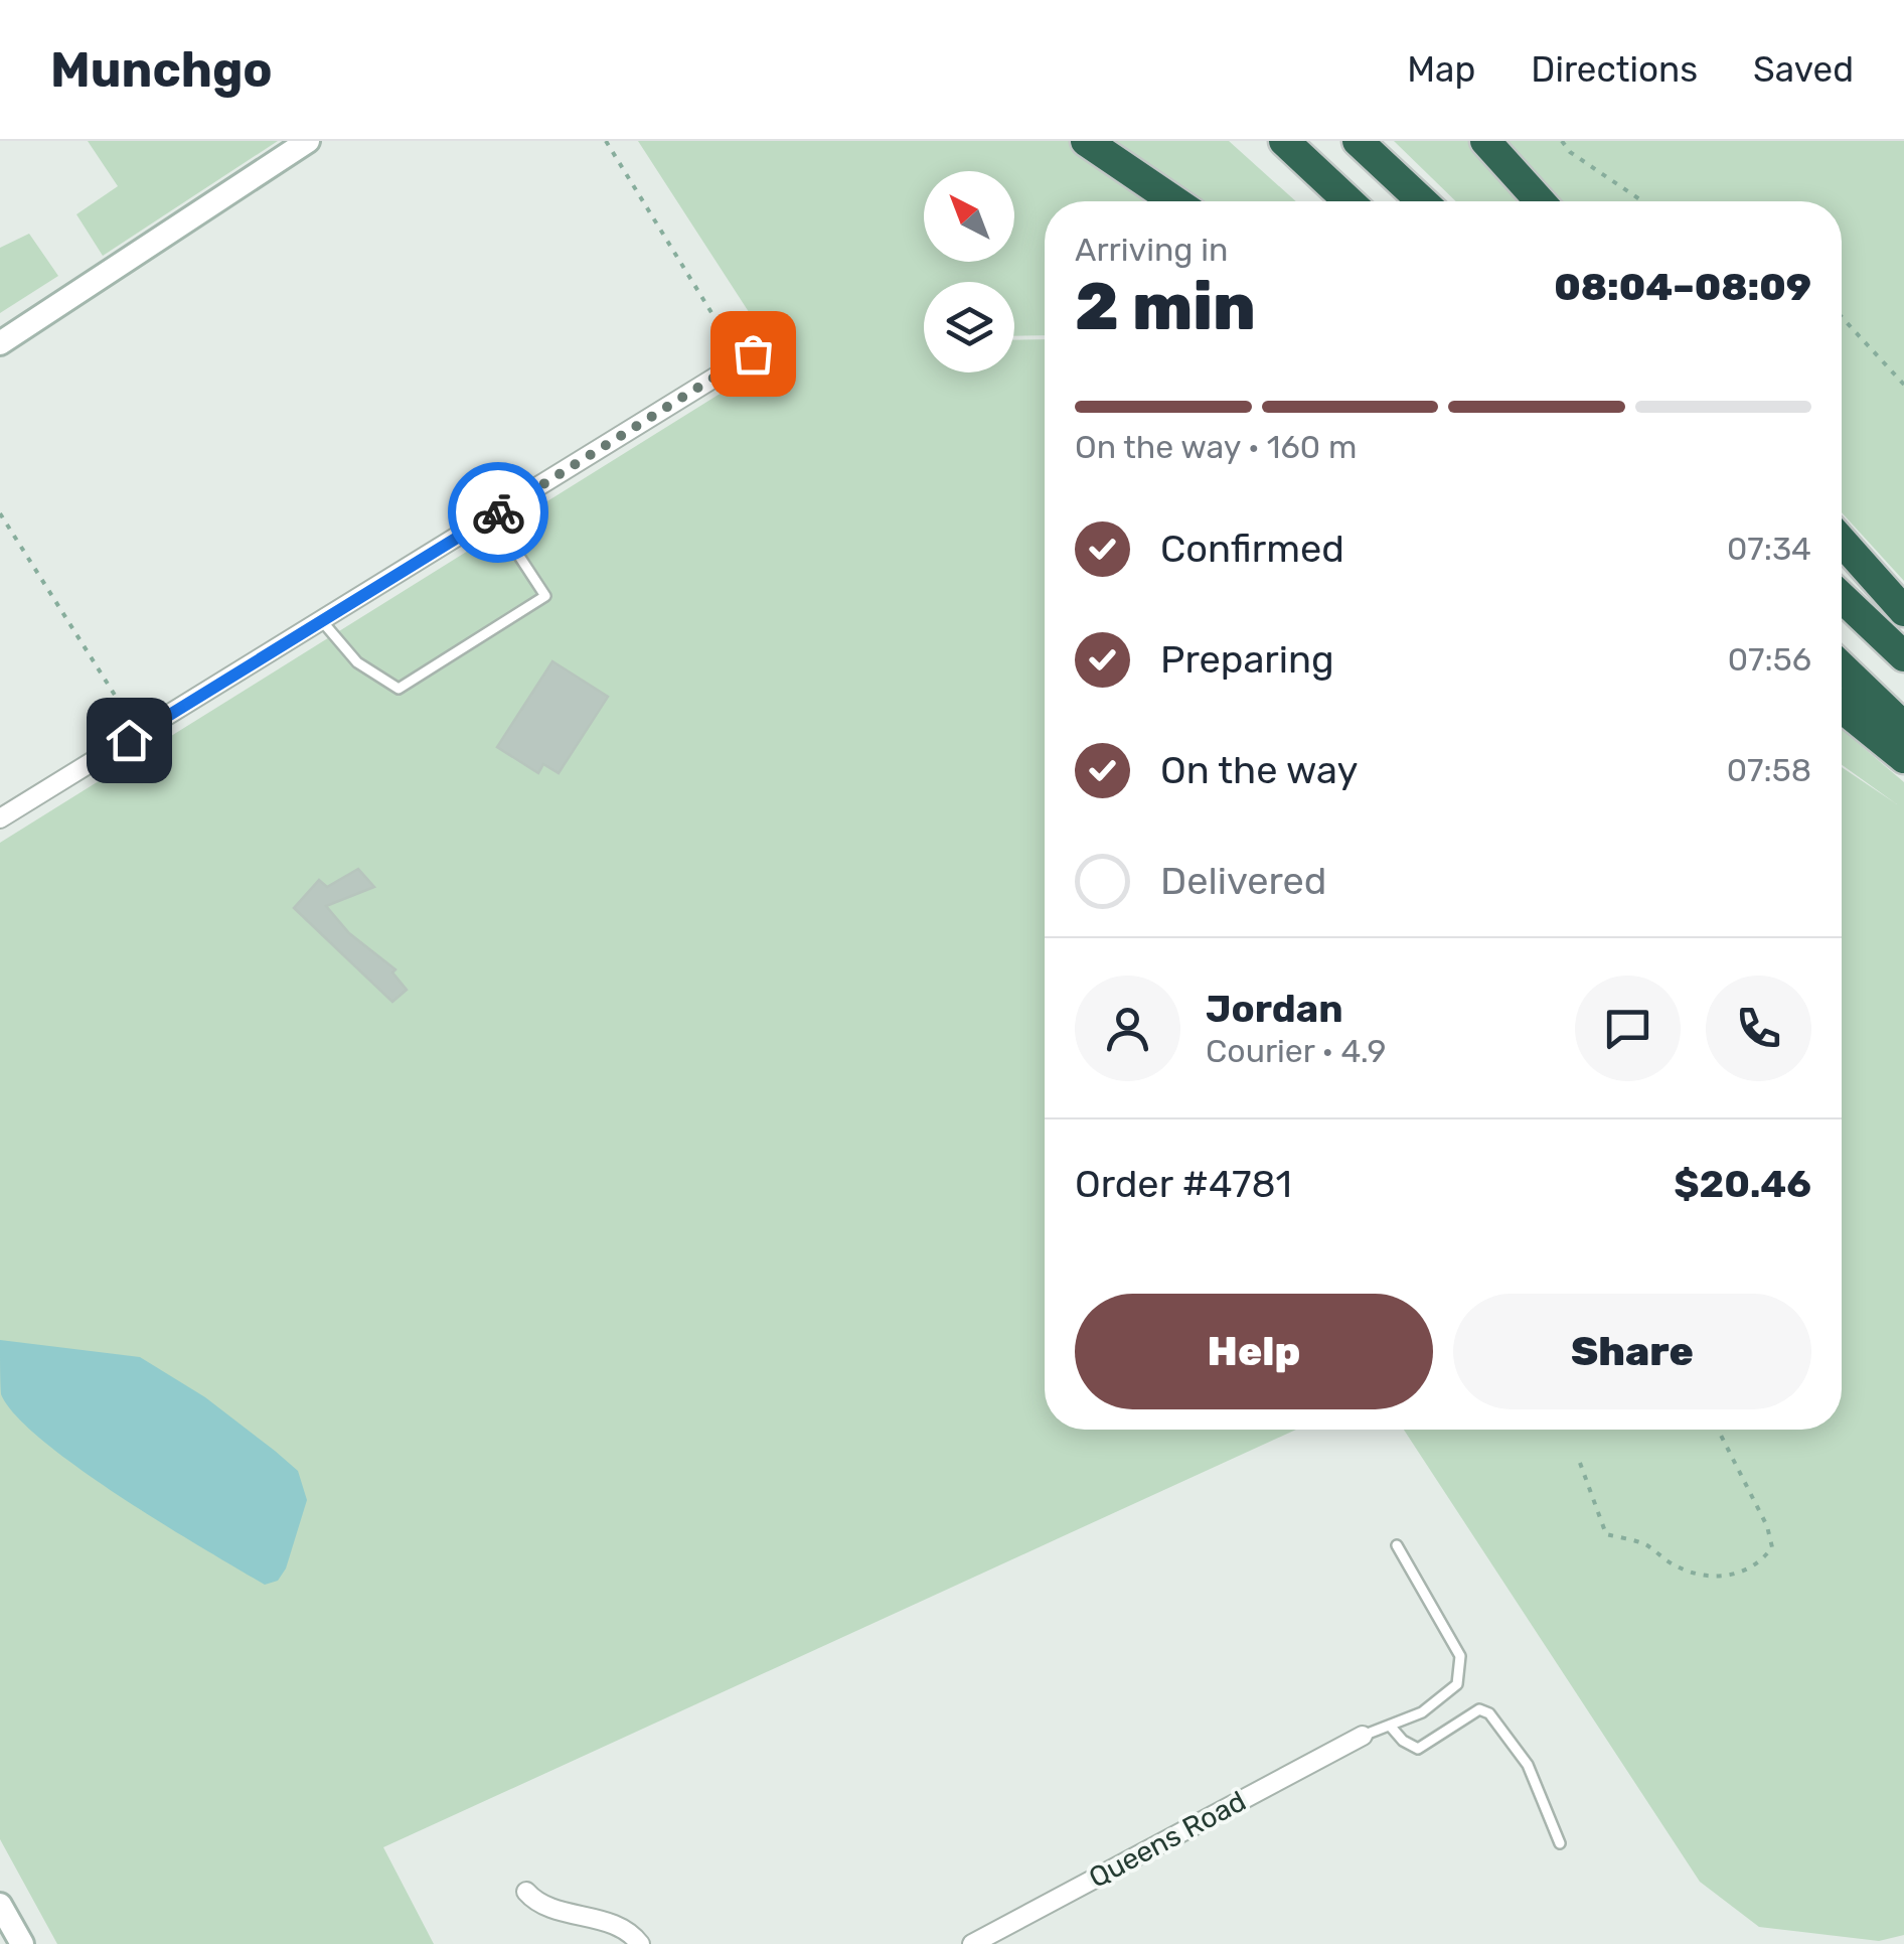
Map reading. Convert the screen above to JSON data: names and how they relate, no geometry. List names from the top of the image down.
{
  "streets": {
    "street": ["Queens Road"]
  },
  "north": "top left",
  "page": {
    "header": "Munchgo",
    "nav": ["Map", "Directions", "Saved"],
    "heading": ["2 min", "Arriving in", "08:04–08:09"],
    "panel": [
      "Jordan",
      "Courier · 4.9",
      "Order #4781",
      "$20.46"
    ],
    "bar": "On the way · 160 m",
    "list": [
      ["Confirmed", "07:34"],
      ["Preparing", "07:56"],
      ["On the way", "07:58"],
      "Delivered"
    ],
    "buttons": ["Help", "Share"]
  }
}
